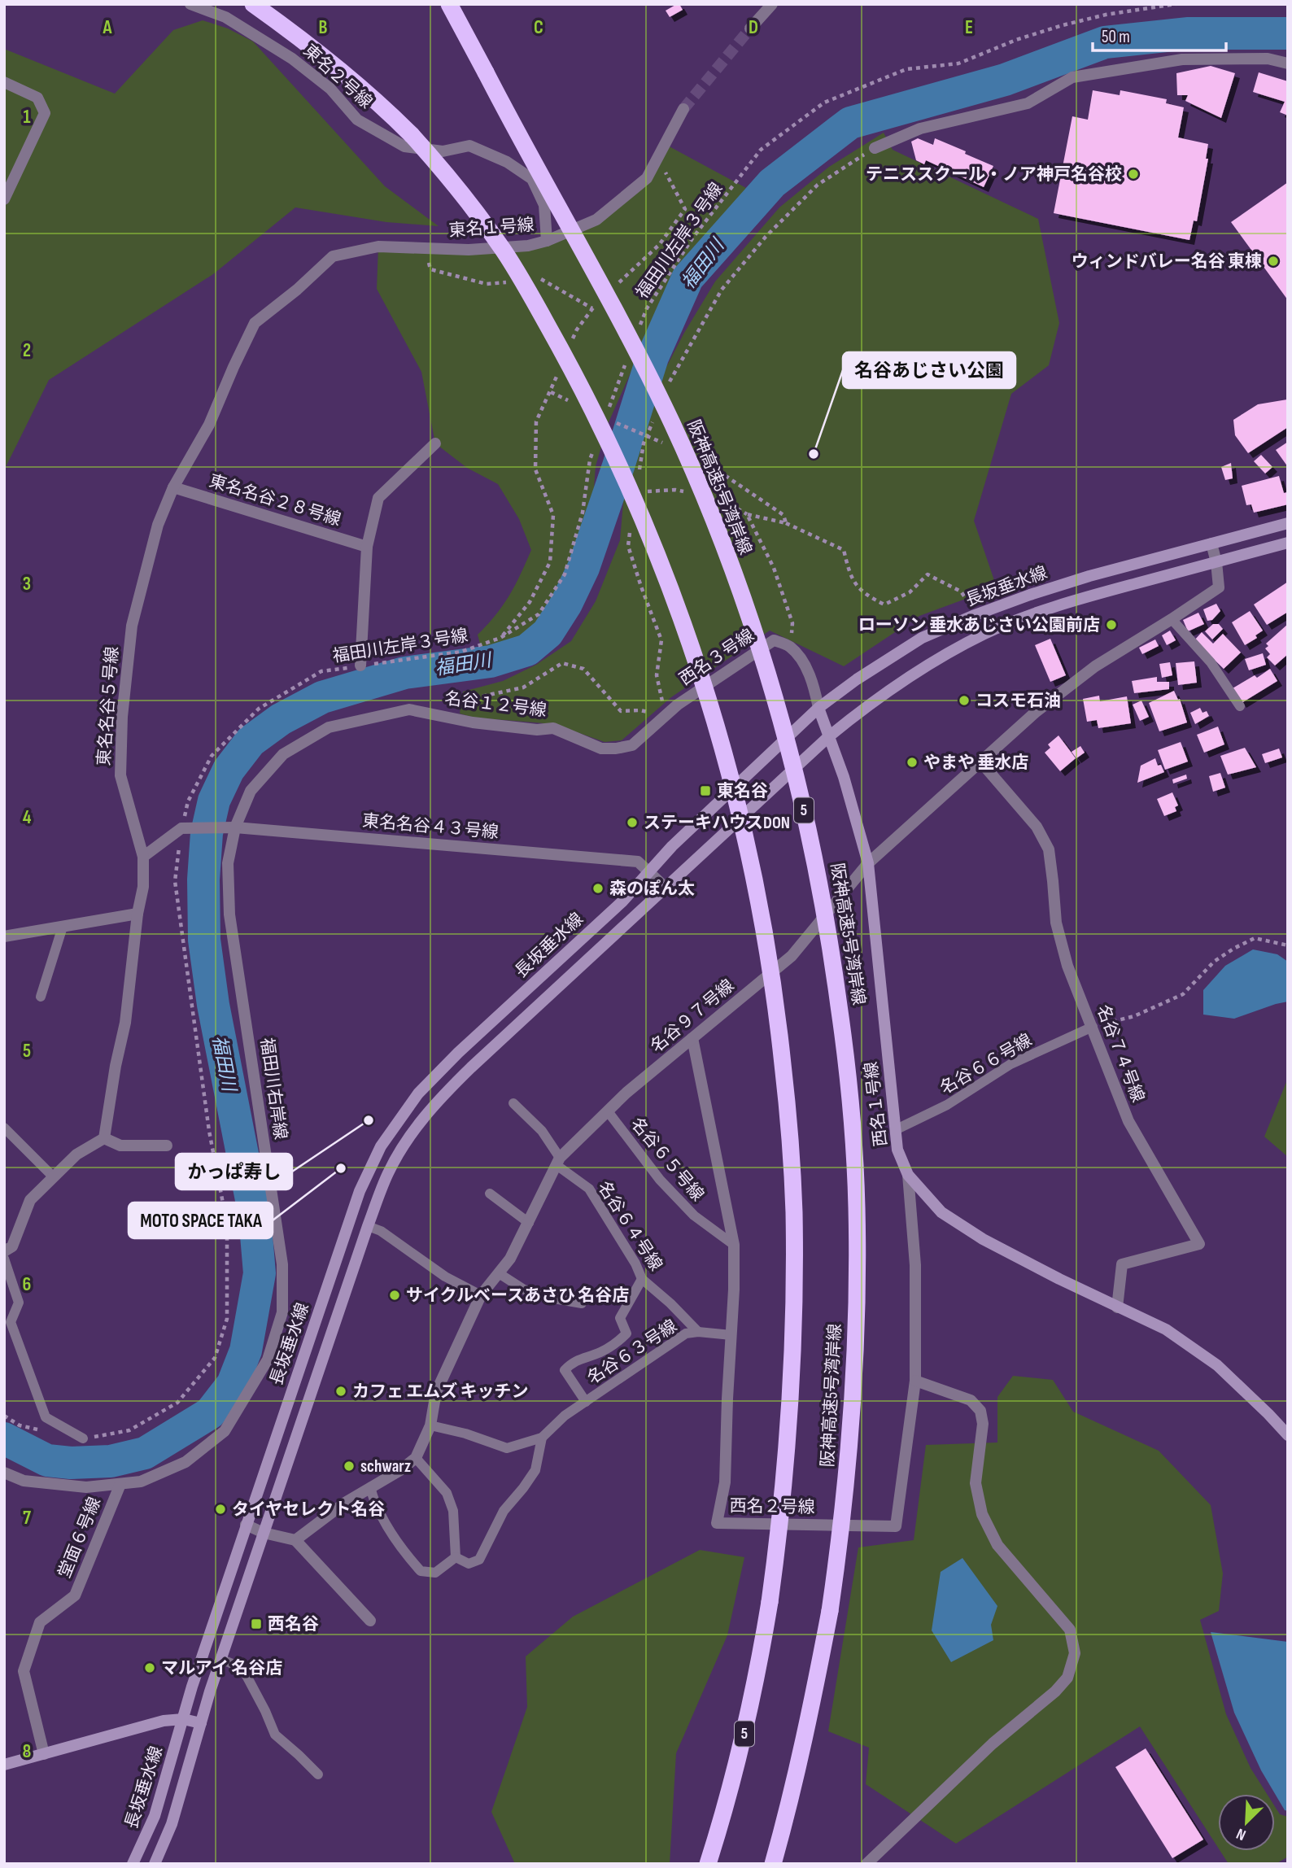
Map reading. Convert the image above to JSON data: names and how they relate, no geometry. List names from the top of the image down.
{
  "streets": {
    "highway": ["阪神高速5号湾岸線", "5"],
    "main road": ["長坂垂水線", "西名１号線"],
    "street": [
      "東名２号線",
      "東名１号線",
      "東名名谷２８号線",
      "西名３号線",
      "名谷１２号線",
      "東名名谷５号線",
      "東名名谷４３号線",
      "名谷９７号線",
      "名谷７４号線",
      "福田川右岸線",
      "西名２号線",
      "堂面６号線"
    ],
    "lane": [
      "名谷６６号線",
      "名谷６５号線",
      "名谷６４号線",
      "名谷６３号線"
    ],
    "path": ["福田川左岸３号線"]
  },
  "crossings": [
    ["東名２号線", "東名１号線"],
    ["東名１号線", "東名名谷５号線"],
    ["福田川左岸３号線", "東名名谷４３号線"],
    ["東名名谷２８号線", "東名名谷５号線"],
    ["長坂垂水線", "東名名谷４３号線"],
    ["長坂垂水線", "名谷９７号線"],
    ["長坂垂水線", "西名１号線"],
    ["長坂垂水線", "堂面６号線"],
    ["西名３号線", "名谷１２号線"],
    ["名谷１２号線", "福田川右岸線"],
    ["東名名谷４３号線", "福田川右岸線"],
    ["名谷９７号線", "名谷７４号線"],
    ["名谷９７号線", "西名１号線"],
    ["名谷９７号線", "名谷６５号線"],
    ["名谷９７号線", "名谷６４号線"],
    ["名谷９７号線", "西名２号線"],
    ["名谷７４号線", "名谷６６号線"],
    ["名谷７４号線", "西名１号線"],
    ["名谷６６号線", "西名１号線"],
    ["福田川右岸線", "堂面６号線"],
    ["西名１号線", "西名２号線"],
    ["名谷６５号線", "西名２号線"],
    ["名谷６４号線", "名谷６３号線"],
    ["名谷６３号線", "西名２号線"]
  ],
  "water": ["福田川"],
  "places": {
    "other": [
      "テニススクール・ノア神戸名谷校",
      "ウィンドバレー名谷 東棟",
      "名谷あじさい公園",
      "ローソン 垂水あじさい公園前店",
      "コスモ石油",
      "やまや 垂水店",
      "ステーキハウスDON",
      "森のぽん太",
      "かっぱ寿し",
      "MOTO SPACE TAKA",
      "サイクルベースあさひ 名谷店",
      "カフェ エムズ キッチン",
      "schwarz",
      "タイヤセレクト名谷",
      "マルアイ 名谷店"
    ],
    "transit": ["東名谷", "西名谷"]
  },
  "scale_bar": "50 m",
  "north": "bottom left",
  "grid": {
    "columns": [
      "A",
      "B",
      "C",
      "D",
      "E"
    ],
    "rows": [
      "1",
      "2",
      "3",
      "4",
      "5",
      "6",
      "7",
      "8"
    ]
  }
}
